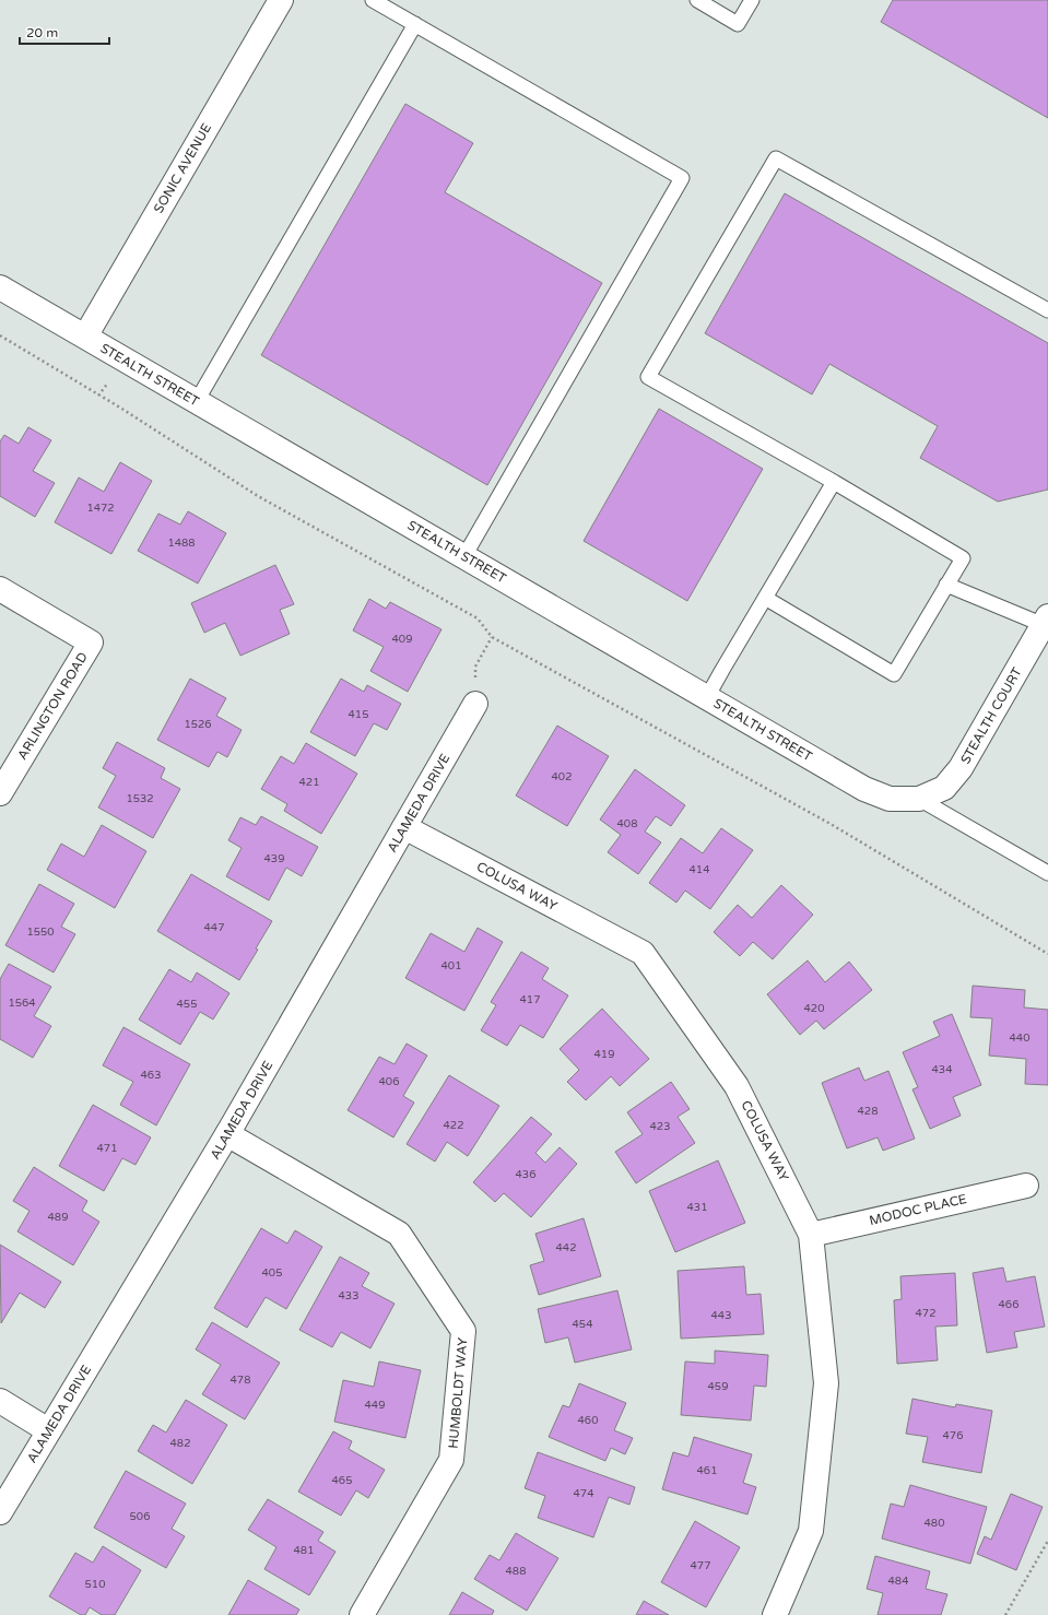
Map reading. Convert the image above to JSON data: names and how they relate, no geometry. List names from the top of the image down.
{
  "streets": {
    "street": [
      "SONIC AVENUE",
      "STEALTH STREET",
      "ARLINGTON ROAD",
      "STEALTH COURT",
      "ALAMEDA DRIVE",
      "COLUSA WAY",
      "MODOC PLACE",
      "HUMBOLDT WAY"
    ]
  },
  "crossings": [
    ["SONIC AVENUE", "STEALTH STREET"],
    ["STEALTH STREET", "STEALTH COURT"],
    ["ALAMEDA DRIVE", "COLUSA WAY"],
    ["ALAMEDA DRIVE", "HUMBOLDT WAY"],
    ["COLUSA WAY", "MODOC PLACE"]
  ],
  "house_numbers": [
    "1472",
    "1488",
    "409",
    "415",
    "1526",
    "402",
    "421",
    "1532",
    "408",
    "439",
    "414",
    "447",
    "1550",
    "401",
    "417",
    "1564",
    "455",
    "420",
    "440",
    "419",
    "434",
    "463",
    "406",
    "428",
    "422",
    "423",
    "471",
    "436",
    "431",
    "489",
    "442",
    "405",
    "433",
    "466",
    "472",
    "443",
    "454",
    "478",
    "459",
    "449",
    "460",
    "476",
    "482",
    "461",
    "465",
    "474",
    "506",
    "480",
    "481",
    "477",
    "488",
    "484",
    "510"
  ],
  "scale_bar": "20 m"
}
